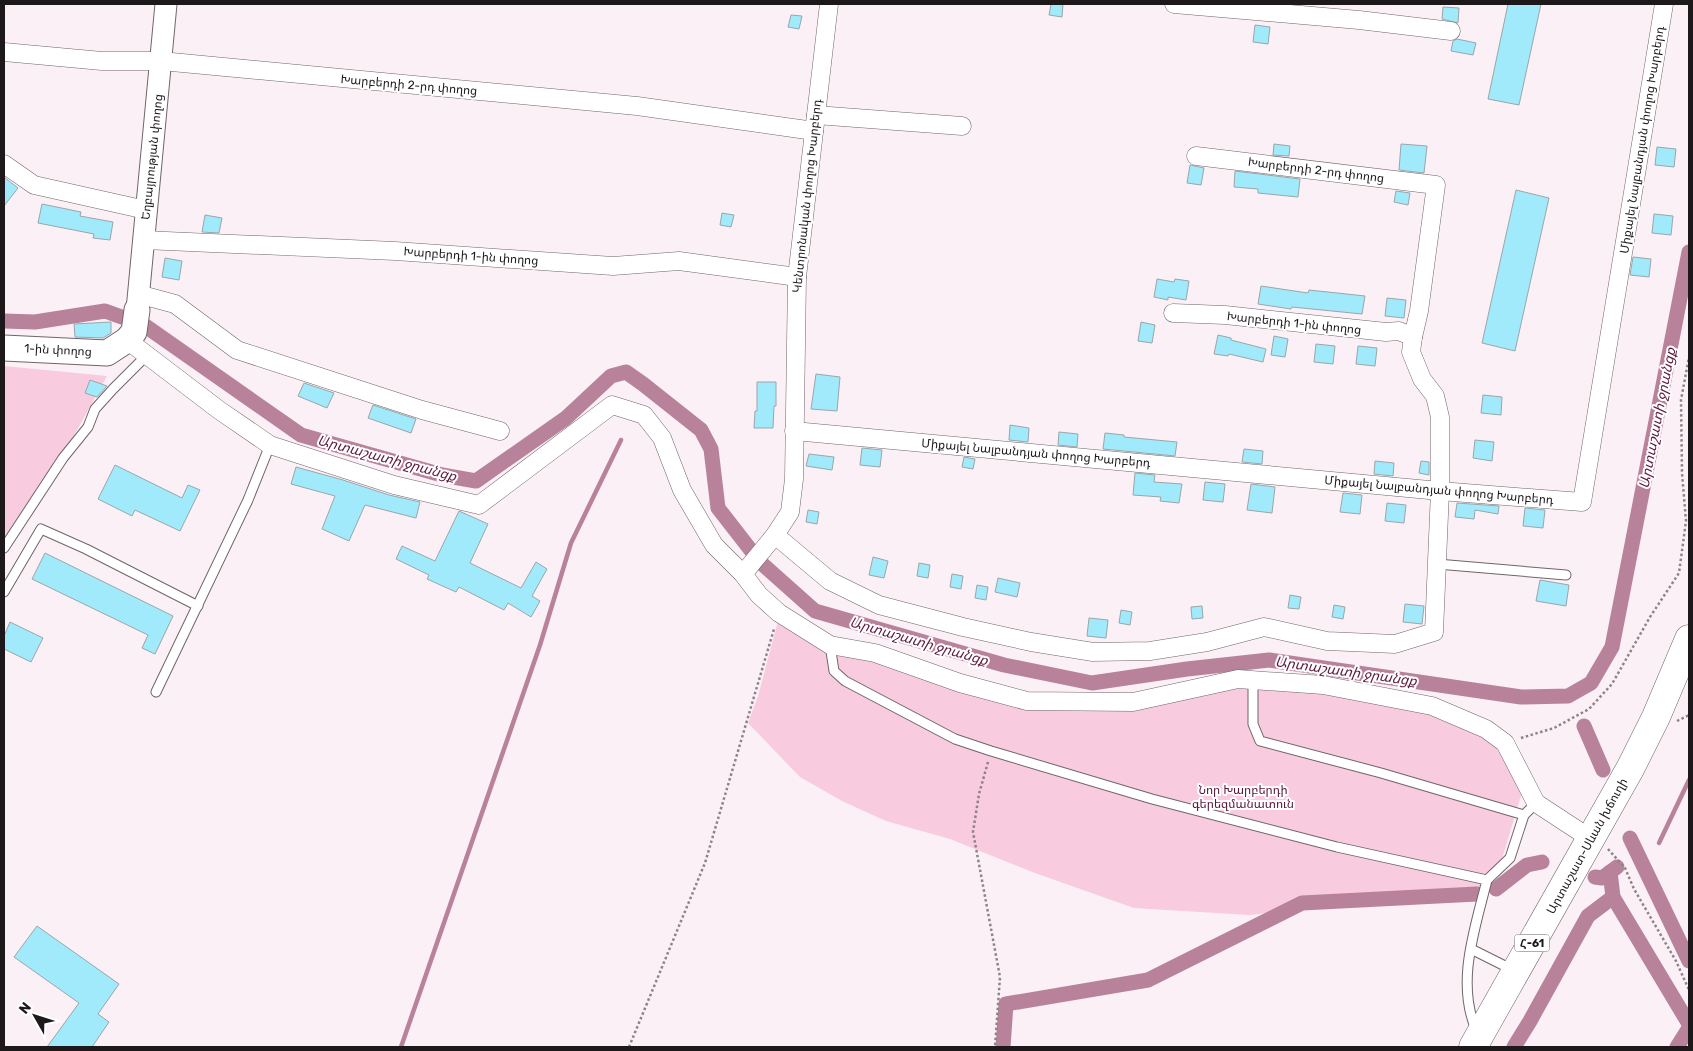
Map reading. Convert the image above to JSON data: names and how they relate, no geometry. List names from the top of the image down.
{
  "streets": {
    "main road": ["1-ին փողոց", "Արտաշատ-Սևան խճուղի", "Հ-61"],
    "street": [
      "Խարբերդի 2-րդ փողոց",
      "Միքայել Նալբանդյան փողոց Խարբերդ",
      "Եղբայրության փողոց",
      "Կենտրոնական փողոց Խարբերդ",
      "Խարբերդի 1-ին փողոց"
    ]
  },
  "crossings": [
    ["Խարբերդի 2-րդ փողոց", "Եղբայրության փողոց"],
    ["Խարբերդի 2-րդ փողոց", "Կենտրոնական փողոց Խարբերդ"],
    ["Խարբերդի 2-րդ փողոց", "Խարբերդի 1-ին փողոց"],
    ["Միքայել Նալբանդյան փողոց Խարբերդ", "Կենտրոնական փողոց Խարբերդ"],
    ["Եղբայրության փողոց", "Խարբերդի 1-ին փողոց"],
    ["Եղբայրության փողոց", "1-ին փողոց"],
    ["Կենտրոնական փողոց Խարբերդ", "Խարբերդի 1-ին փողոց"]
  ],
  "water": ["Արտաշատի ջրանցք"],
  "parks": ["Նոր Խարբերդի գերեզմանատուն"],
  "north": "top left"
}
